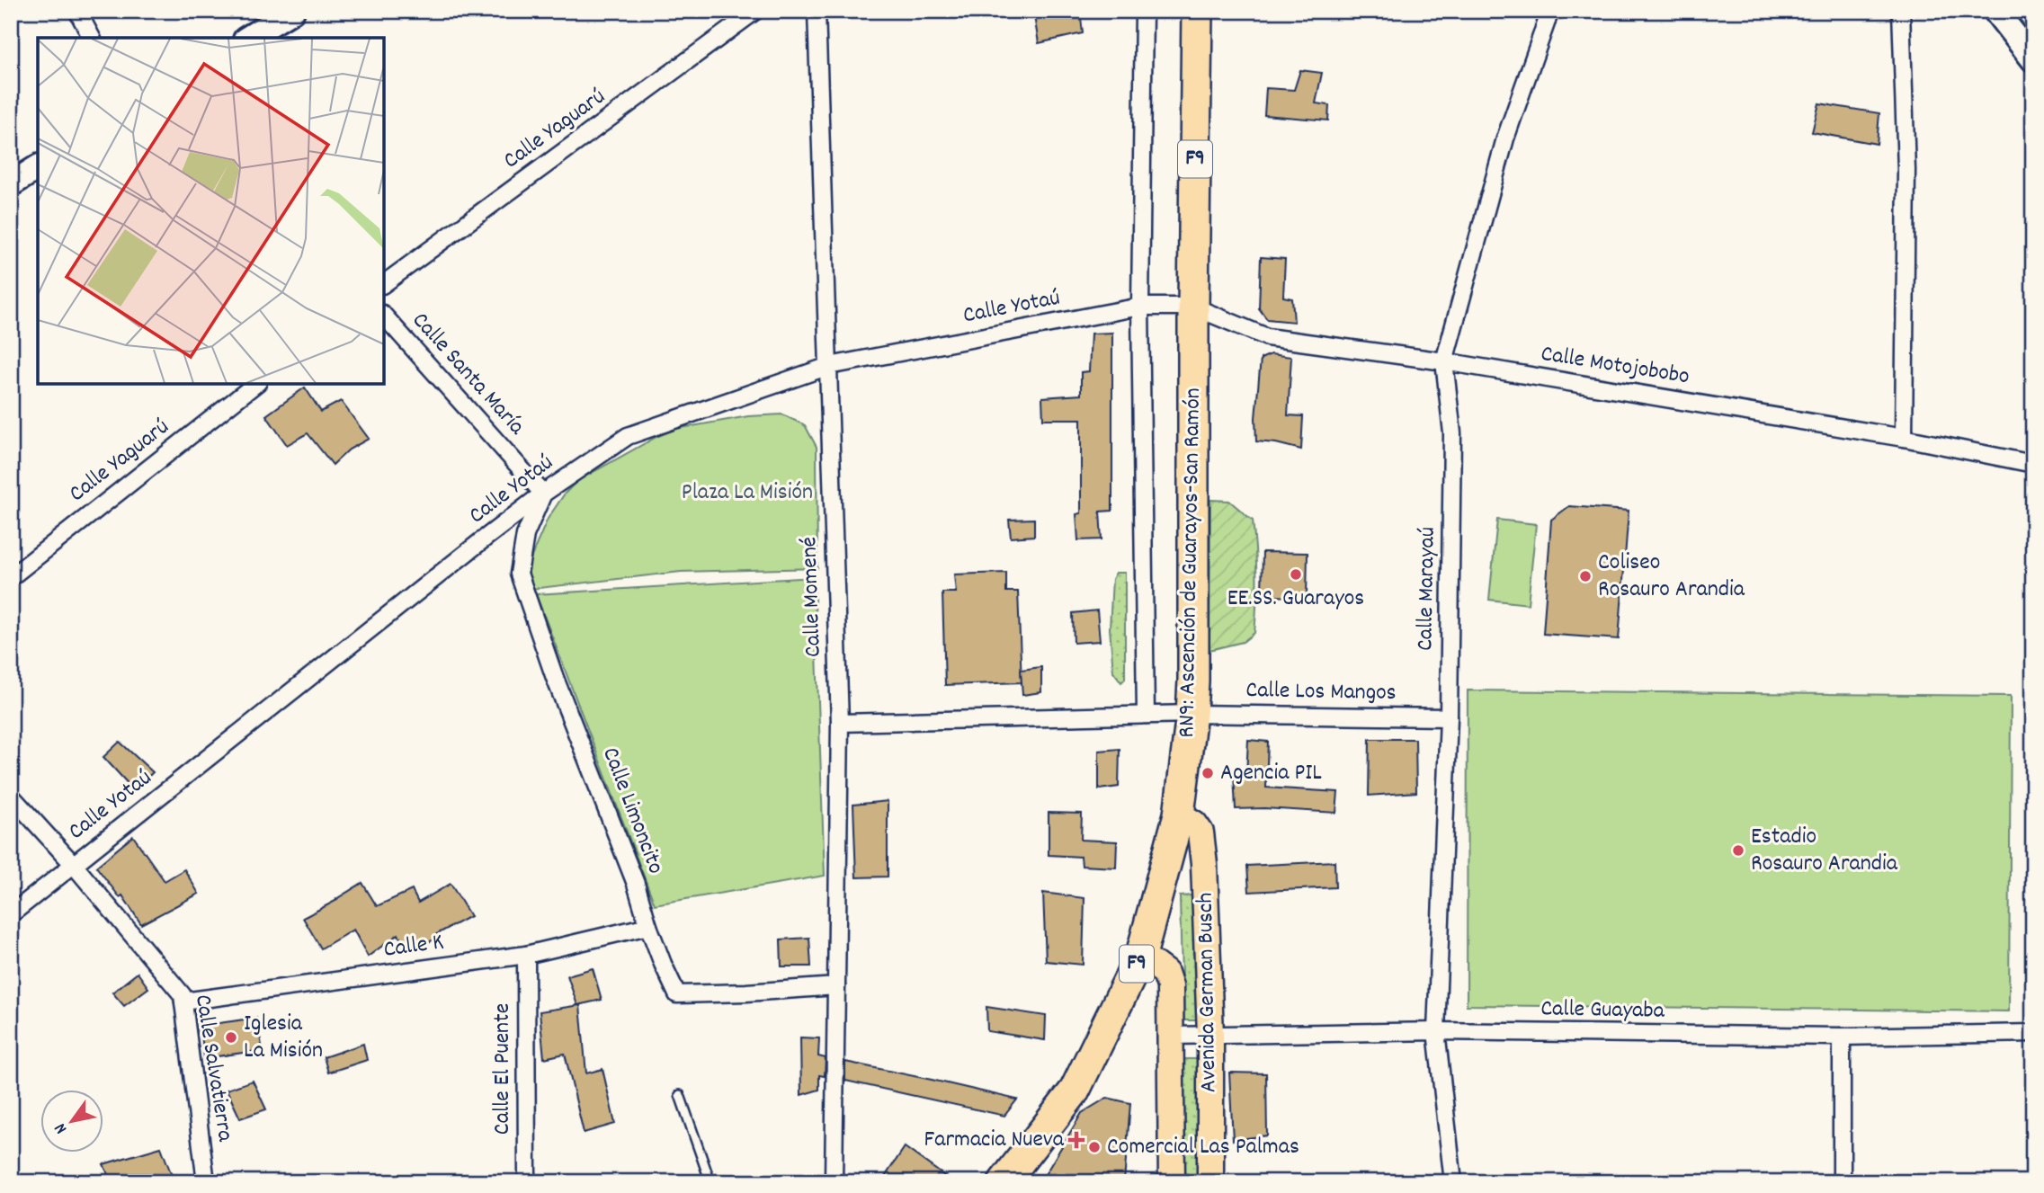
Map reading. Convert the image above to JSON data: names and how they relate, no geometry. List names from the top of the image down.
{
  "streets": {
    "highway": ["F9", "RN9: Ascención de Guarayos-San Ramón"],
    "main road": ["Avenida German Busch"],
    "street": [
      "Calle Yaguarú",
      "Calle Yotaú",
      "Calle Motojobobo",
      "Calle Santa María",
      "Calle Marayaú",
      "Calle Momené",
      "Calle Los Mangos",
      "Calle Limoncito",
      "Calle K",
      "Calle Guayaba",
      "Calle Salvatierra",
      "Calle El Puente"
    ]
  },
  "crossings": [
    ["Calle Yotaú", "Calle Motojobobo"],
    ["Calle Yotaú", "Calle Santa María"],
    ["Calle Yotaú", "RN9: Ascención de Guarayos-San Ramón"],
    ["Calle Yotaú", "Calle Momené"],
    ["Calle Yotaú", "Calle Limoncito"],
    ["Calle Yotaú", "Calle Salvatierra"],
    ["Calle Motojobobo", "RN9: Ascención de Guarayos-San Ramón"],
    ["Calle Motojobobo", "Calle Marayaú"],
    ["Calle Santa María", "Calle Limoncito"],
    ["RN9: Ascención de Guarayos-San Ramón", "Calle Los Mangos"],
    ["RN9: Ascención de Guarayos-San Ramón", "Avenida German Busch"],
    ["Calle Marayaú", "Calle Los Mangos"],
    ["Calle Marayaú", "Calle Guayaba"],
    ["Calle Momené", "Calle Los Mangos"],
    ["Calle Momené", "Calle Limoncito"],
    ["Calle Limoncito", "Calle K"],
    ["Calle K", "Calle Salvatierra"],
    ["Calle K", "Calle El Puente"],
    ["Avenida German Busch", "Calle Guayaba"]
  ],
  "parks": ["Plaza La Misión"],
  "places": {
    "other": [
      "EE.SS. Guarayos",
      "Coliseo Rosauro Arandia",
      "Agencia PIL",
      "Estadio Rosauro Arandia",
      "Iglesia La Misión",
      "Comercial Las Palmas"
    ],
    "health": ["Farmacia Nueva"]
  },
  "north": "bottom left"
}
